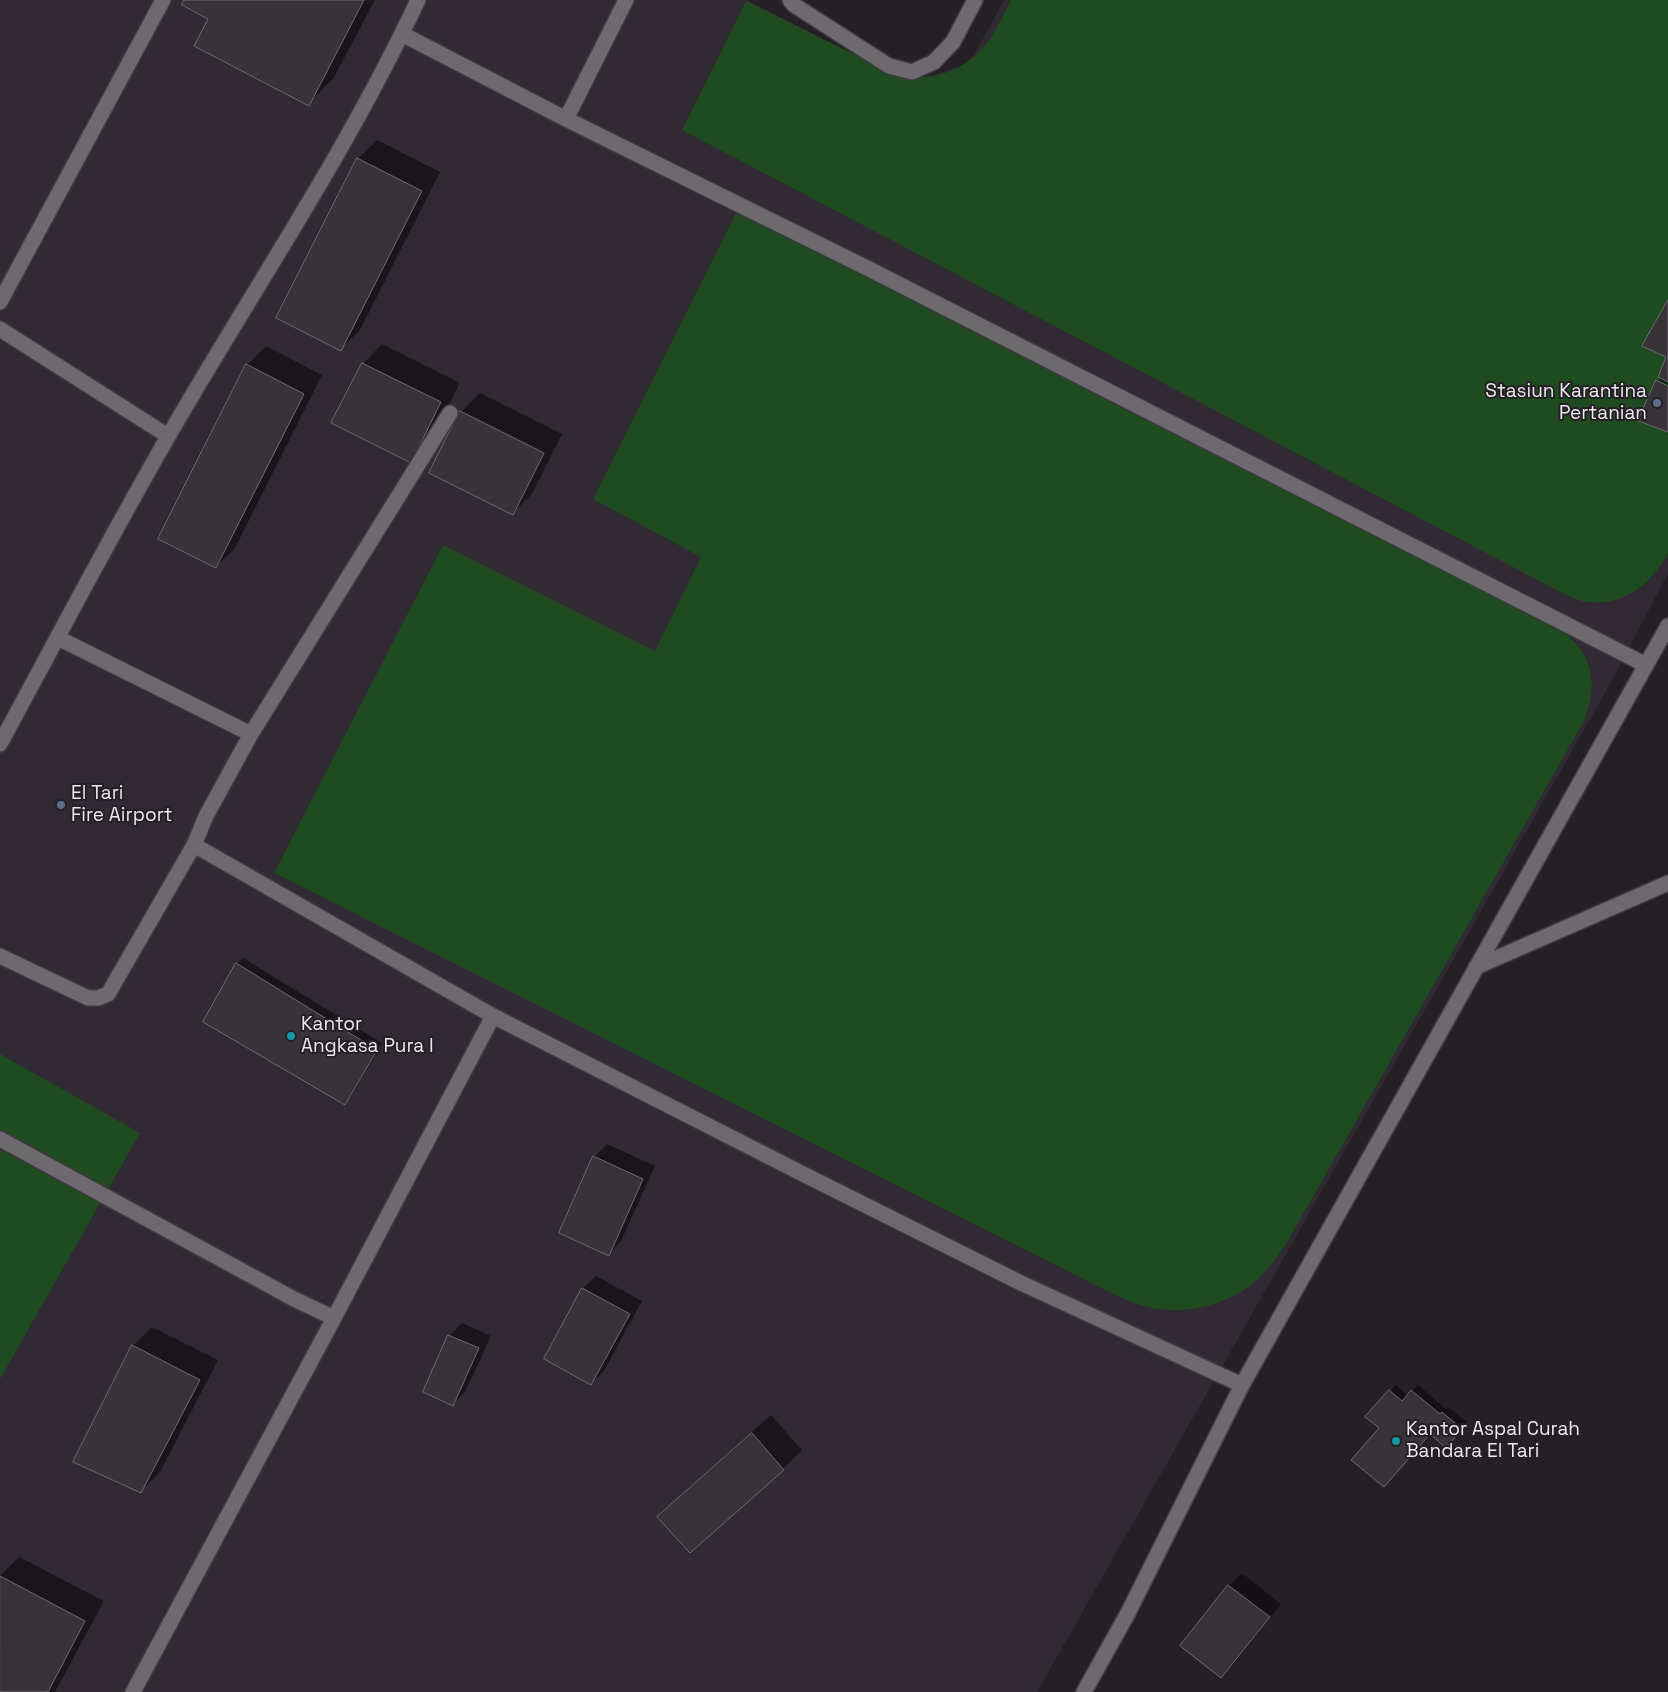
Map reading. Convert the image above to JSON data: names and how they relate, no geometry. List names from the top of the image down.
{
  "places": [
    "Stasiun Karantina Pertanian",
    "El Tari Fire Airport",
    "Kantor Angkasa Pura I",
    "Kantor Aspal Curah Bandara El Tari"
  ]
}
